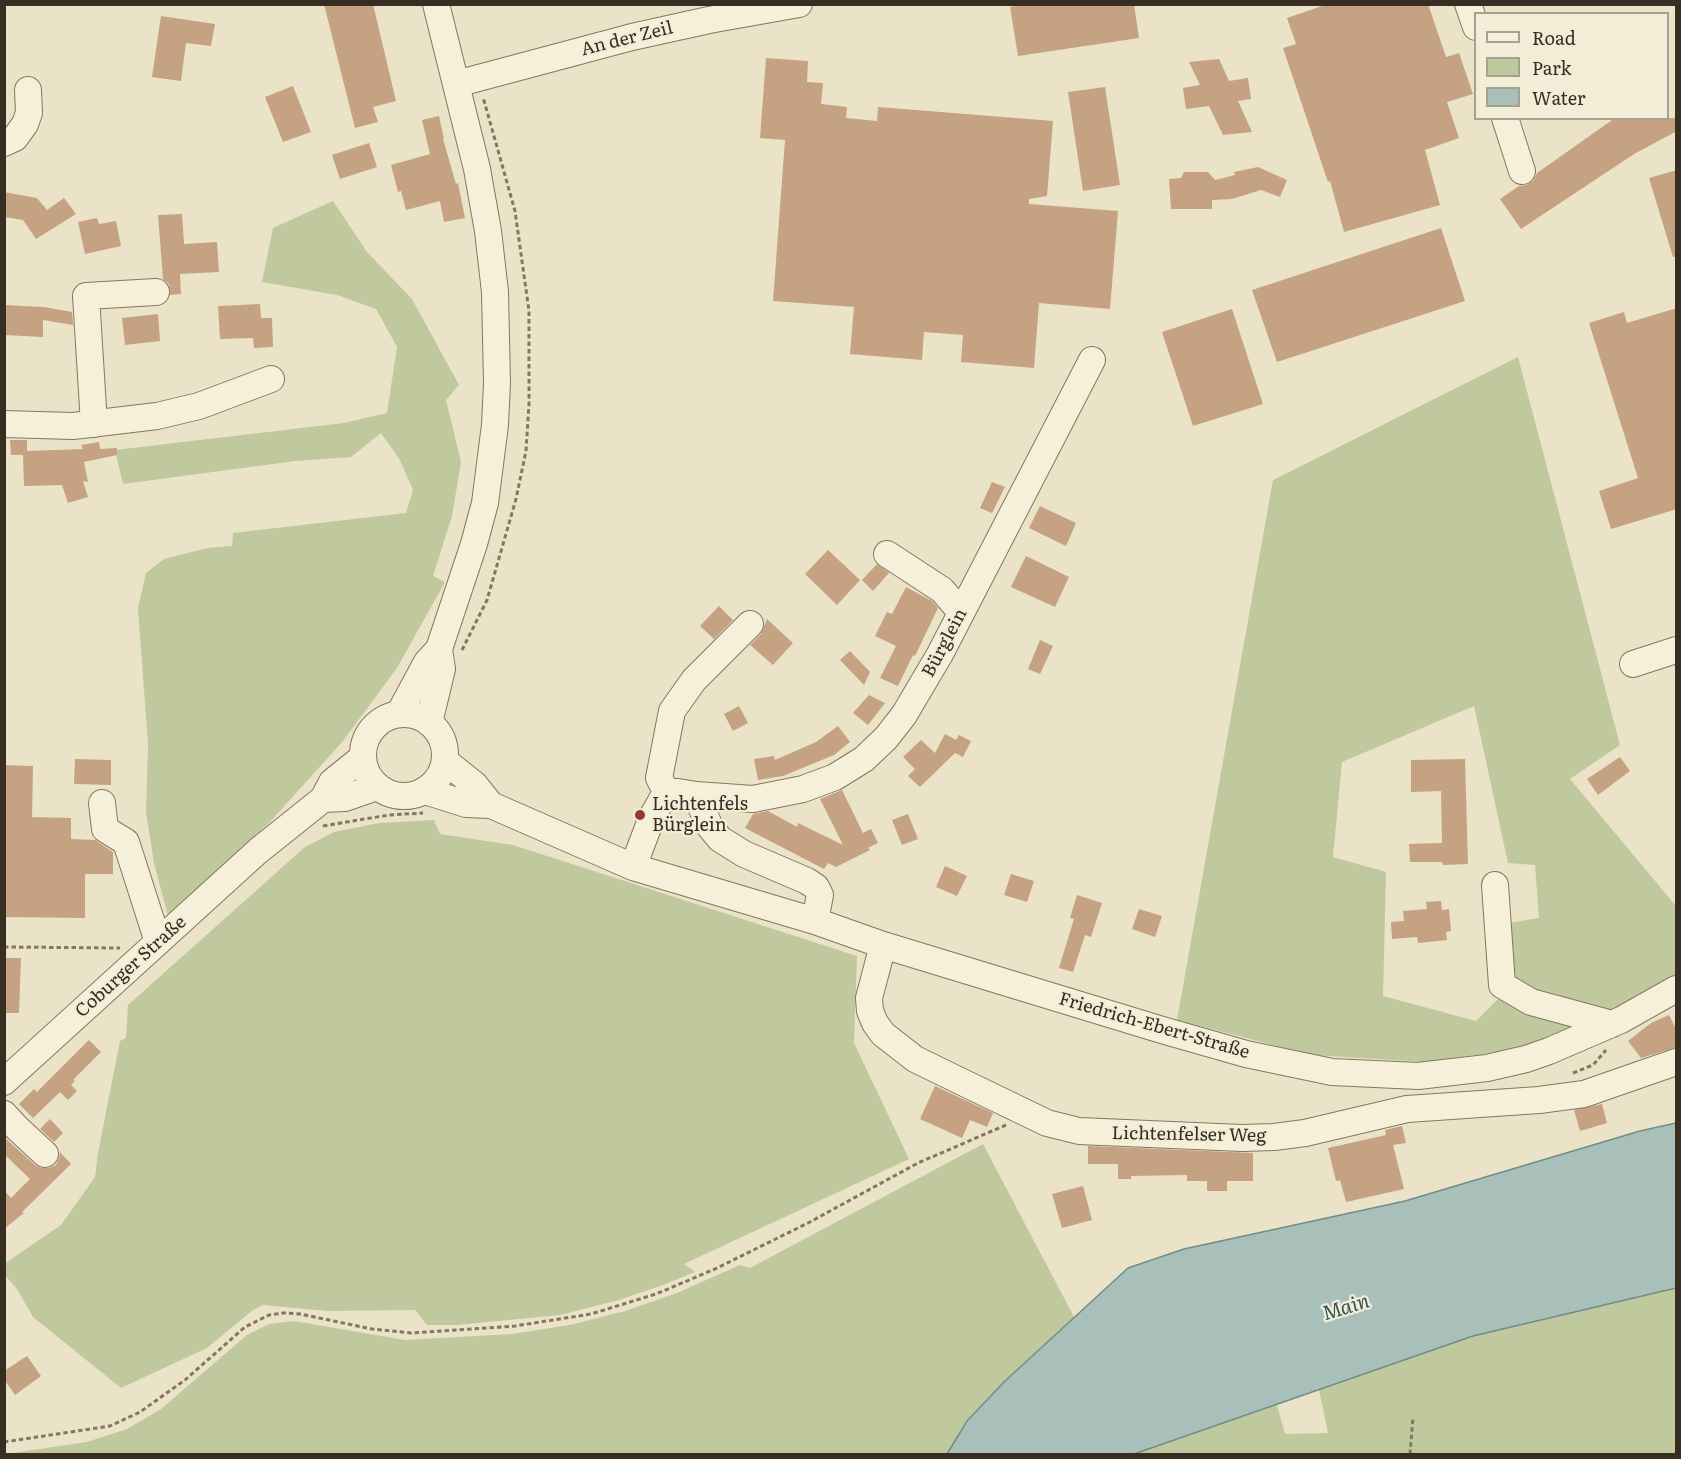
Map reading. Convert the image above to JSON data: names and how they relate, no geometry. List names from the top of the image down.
{
  "streets": {
    "street": [
      "An der Zeil",
      "Bürglein",
      "Coburger Straße",
      "Friedrich-Ebert-Straße",
      "Lichtenfelser Weg"
    ]
  },
  "crossings": [
    ["Friedrich-Ebert-Straße", "Lichtenfelser Weg"]
  ],
  "water": ["Main"],
  "places": ["Lichtenfels Bürglein"],
  "legend": ["Road", "Park", "Water"]
}
